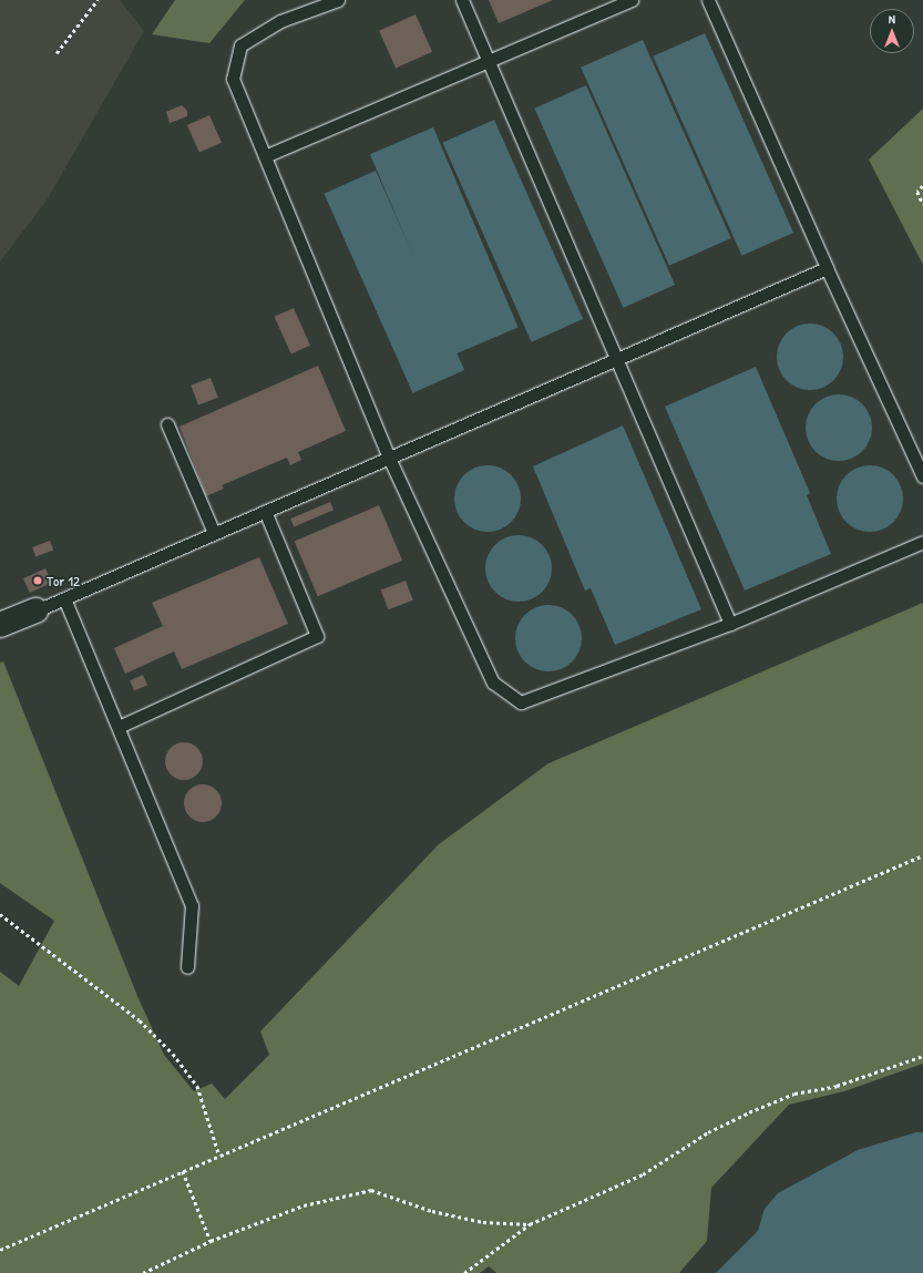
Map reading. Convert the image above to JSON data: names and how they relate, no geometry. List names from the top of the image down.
{
  "places": ["Tor 12"],
  "north": "top"
}
